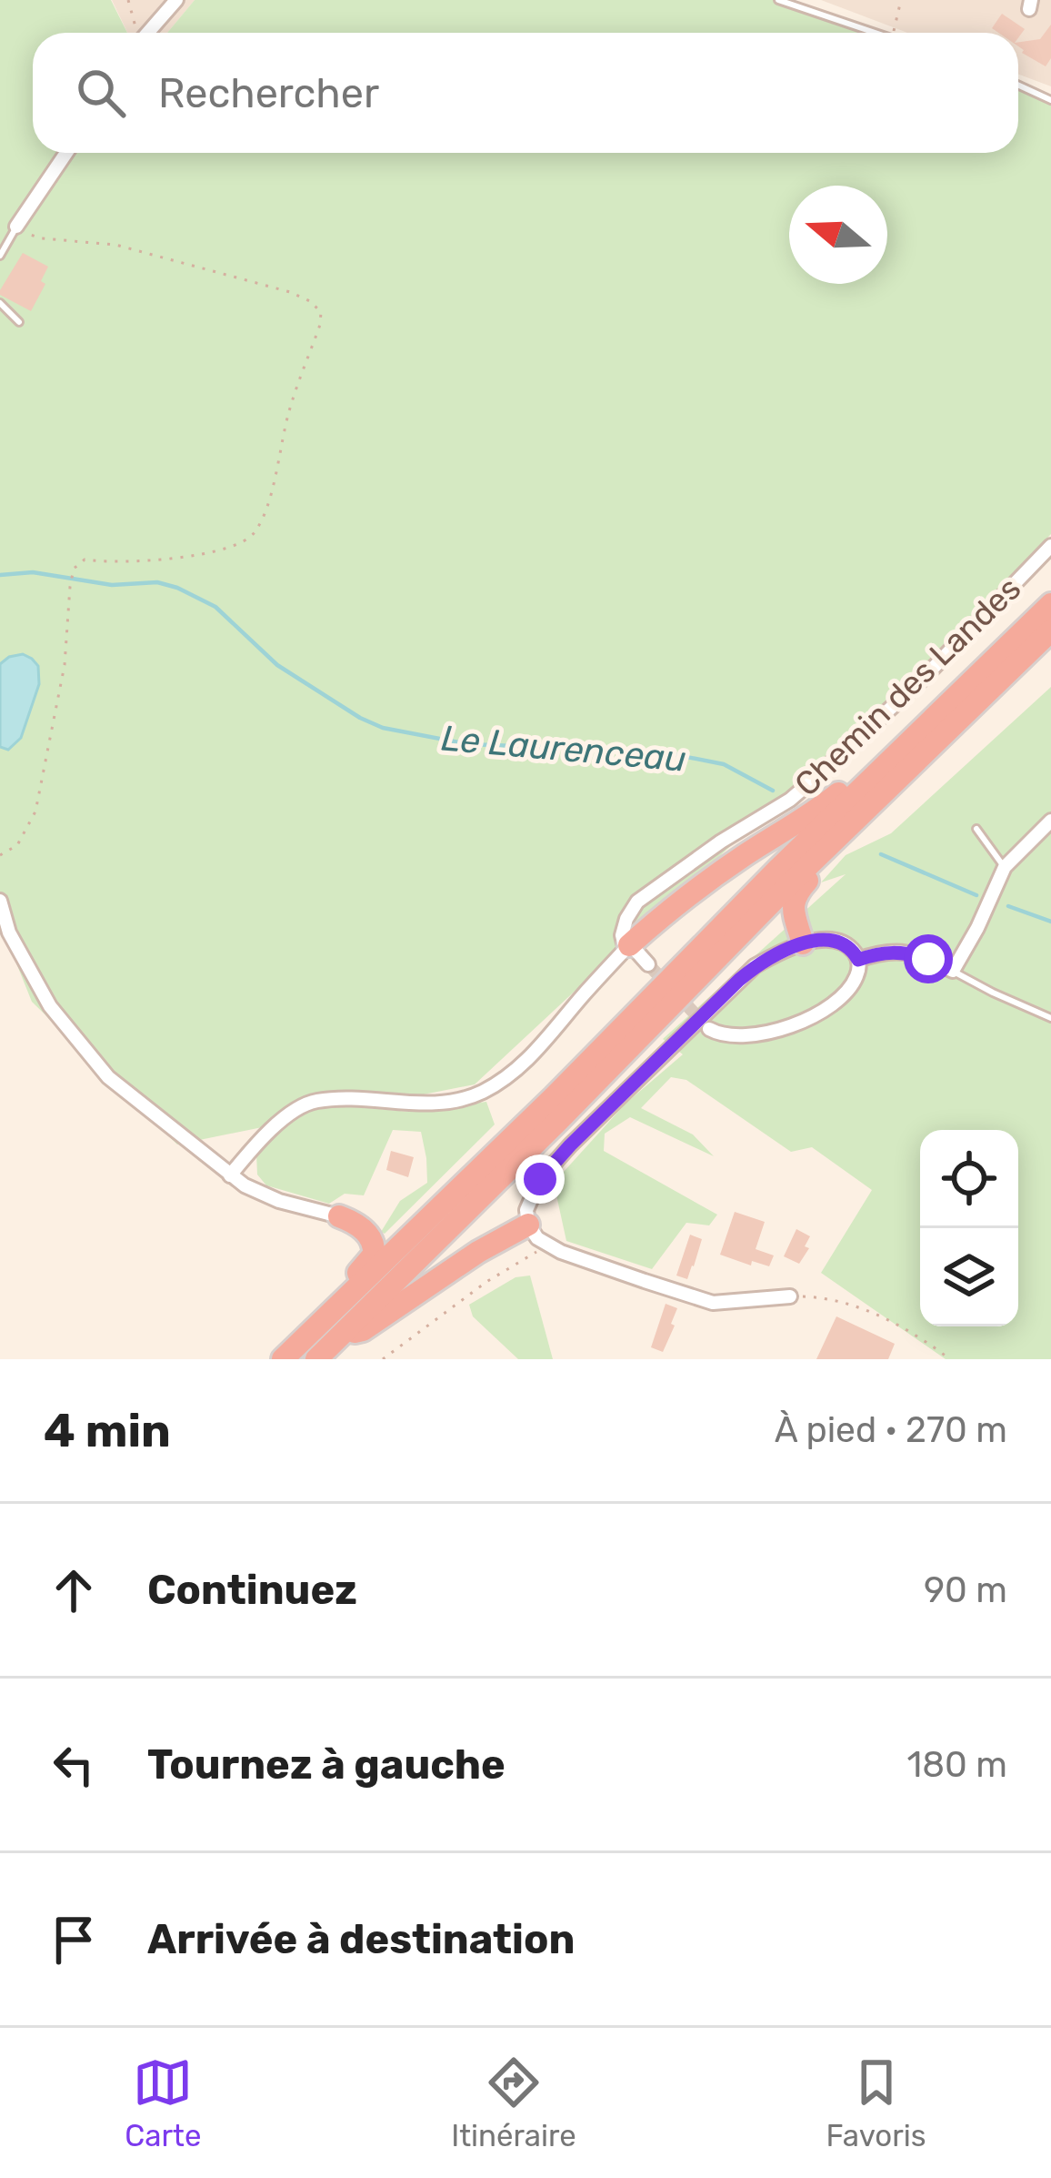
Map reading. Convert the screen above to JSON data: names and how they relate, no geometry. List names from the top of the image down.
{
  "streets": {
    "street": ["Chemin des Landes"]
  },
  "water": ["Le Laurenceau"],
  "north": "left",
  "page": {
    "search": "Rechercher",
    "heading": ["4 min", "À pied · 270 m"],
    "list": [
      ["Continuez", "90 m"],
      ["Tournez à gauche", "180 m"],
      "Arrivée à destination"
    ],
    "nav": ["Carte", "Itinéraire", "Favoris"]
  }
}
